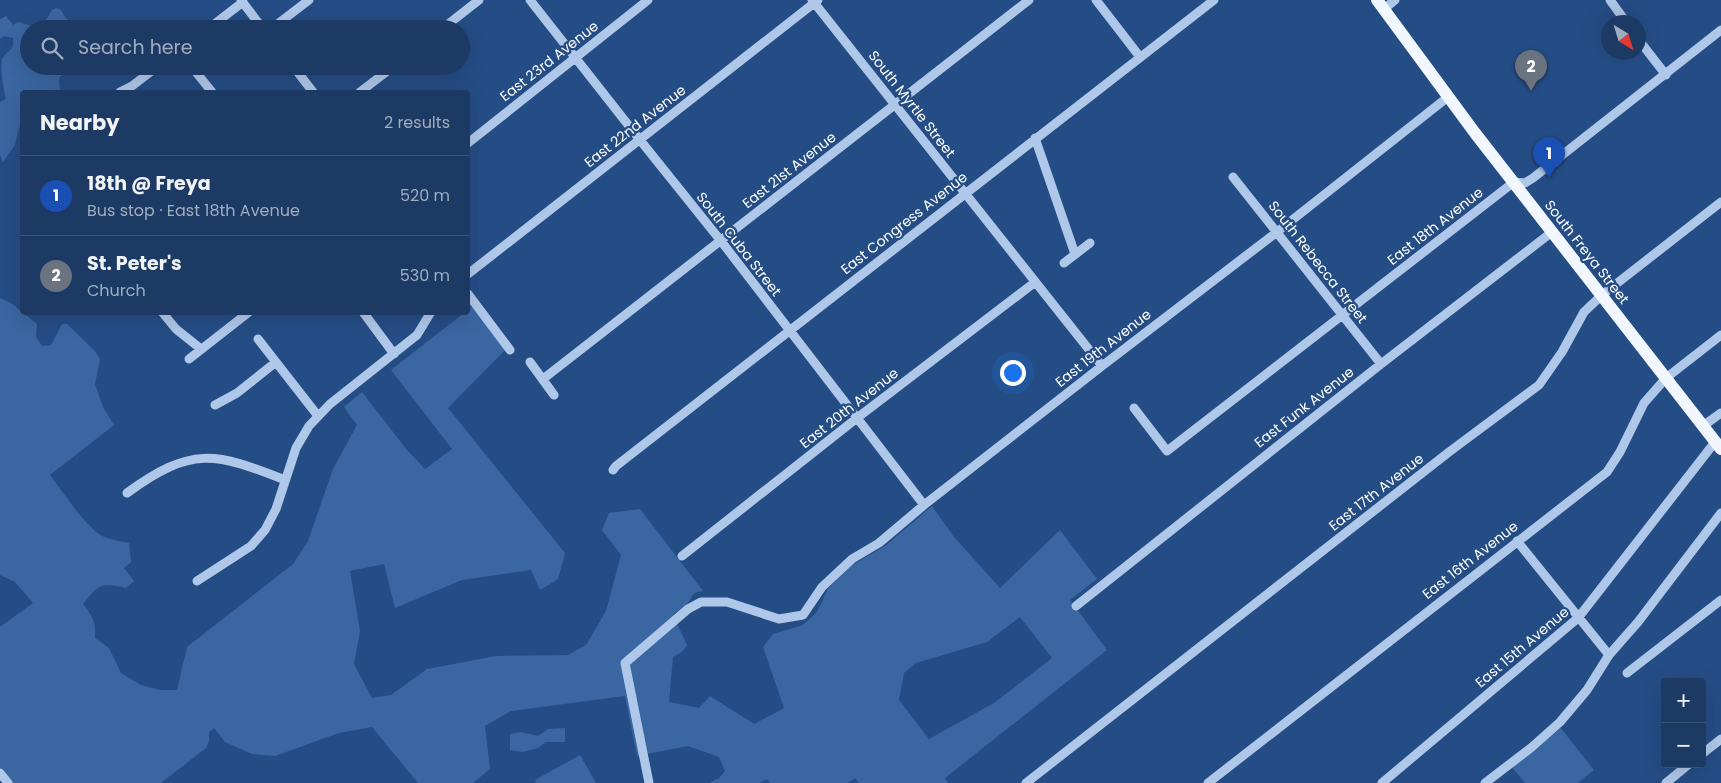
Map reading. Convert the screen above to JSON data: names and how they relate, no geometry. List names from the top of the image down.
{
  "streets": {
    "main road": ["South Freya Street"],
    "street": [
      "East 23rd Avenue",
      "South Myrtle Street",
      "East 22nd Avenue",
      "East 21st Avenue",
      "East Congress Avenue",
      "East 18th Avenue",
      "South Cuba Street",
      "South Rebecca Street",
      "East 19th Avenue",
      "East Funk Avenue",
      "East 20th Avenue",
      "East 17th Avenue",
      "East 16th Avenue",
      "East 15th Avenue"
    ]
  },
  "crossings": [
    ["East 23rd Avenue", "South Cuba Street"],
    ["South Myrtle Street", "East 22nd Avenue"],
    ["South Myrtle Street", "East 21st Avenue"],
    ["South Myrtle Street", "East Congress Avenue"],
    ["South Myrtle Street", "East 19th Avenue"],
    ["South Myrtle Street", "East 20th Avenue"],
    ["East 22nd Avenue", "South Cuba Street"],
    ["East 21st Avenue", "South Cuba Street"],
    ["East Congress Avenue", "South Cuba Street"],
    ["East 18th Avenue", "South Freya Street"],
    ["East 18th Avenue", "South Rebecca Street"],
    ["South Cuba Street", "East 19th Avenue"],
    ["South Cuba Street", "East 20th Avenue"],
    ["South Freya Street", "East 19th Avenue"],
    ["South Freya Street", "East Funk Avenue"],
    ["South Freya Street", "East 17th Avenue"],
    ["South Freya Street", "East 16th Avenue"],
    ["South Freya Street", "East 15th Avenue"],
    ["South Rebecca Street", "East 19th Avenue"],
    ["South Rebecca Street", "East Funk Avenue"]
  ],
  "north": "bottom right",
  "page": {
    "search": "Search here",
    "pins": ["2", "1"],
    "heading": ["Nearby", "2 results"],
    "list": [
      {
        "mark": "1",
        "name": "18th @ Freya",
        "note": "Bus stop · East 18th Avenue",
        "value": "520 m"
      },
      {
        "mark": "2",
        "name": "St. Peter's",
        "note": "Church",
        "value": "530 m"
      }
    ],
    "map_buttons": ["+", "−"]
  }
}
